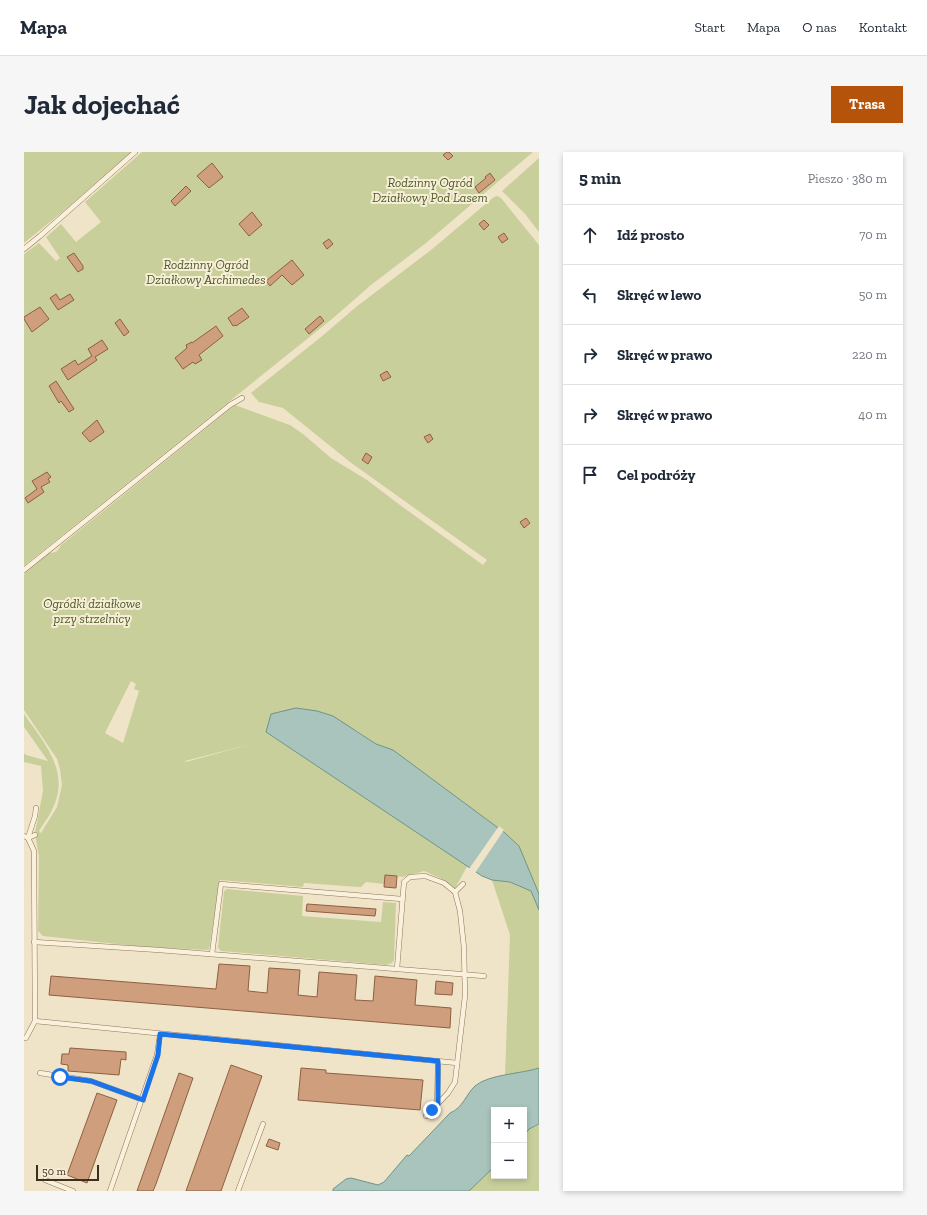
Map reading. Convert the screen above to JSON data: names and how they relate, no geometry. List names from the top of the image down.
{
  "parks": ["Rodzinny Ogród Działkowy Pod Lasem", "Rodzinny Ogród Działkowy Archimedes", "Ogródki działkowe przy strzelnicy"],
  "scale_bar": "50 m",
  "page": {
    "header": "Mapa",
    "nav": [
      "Start",
      "Mapa",
      "O nas",
      "Kontakt"
    ],
    "buttons": "Trasa",
    "title": "Jak dojechać",
    "heading": ["5 min", "Pieszo · 380 m"],
    "list": [
      ["Idź prosto", "70 m"],
      ["Skręć w lewo", "50 m"],
      ["Skręć w prawo", "220 m"],
      ["Skręć w prawo", "40 m"],
      "Cel podróży"
    ],
    "map_buttons": ["+", "−"],
    "scale": "50 m"
  }
}
